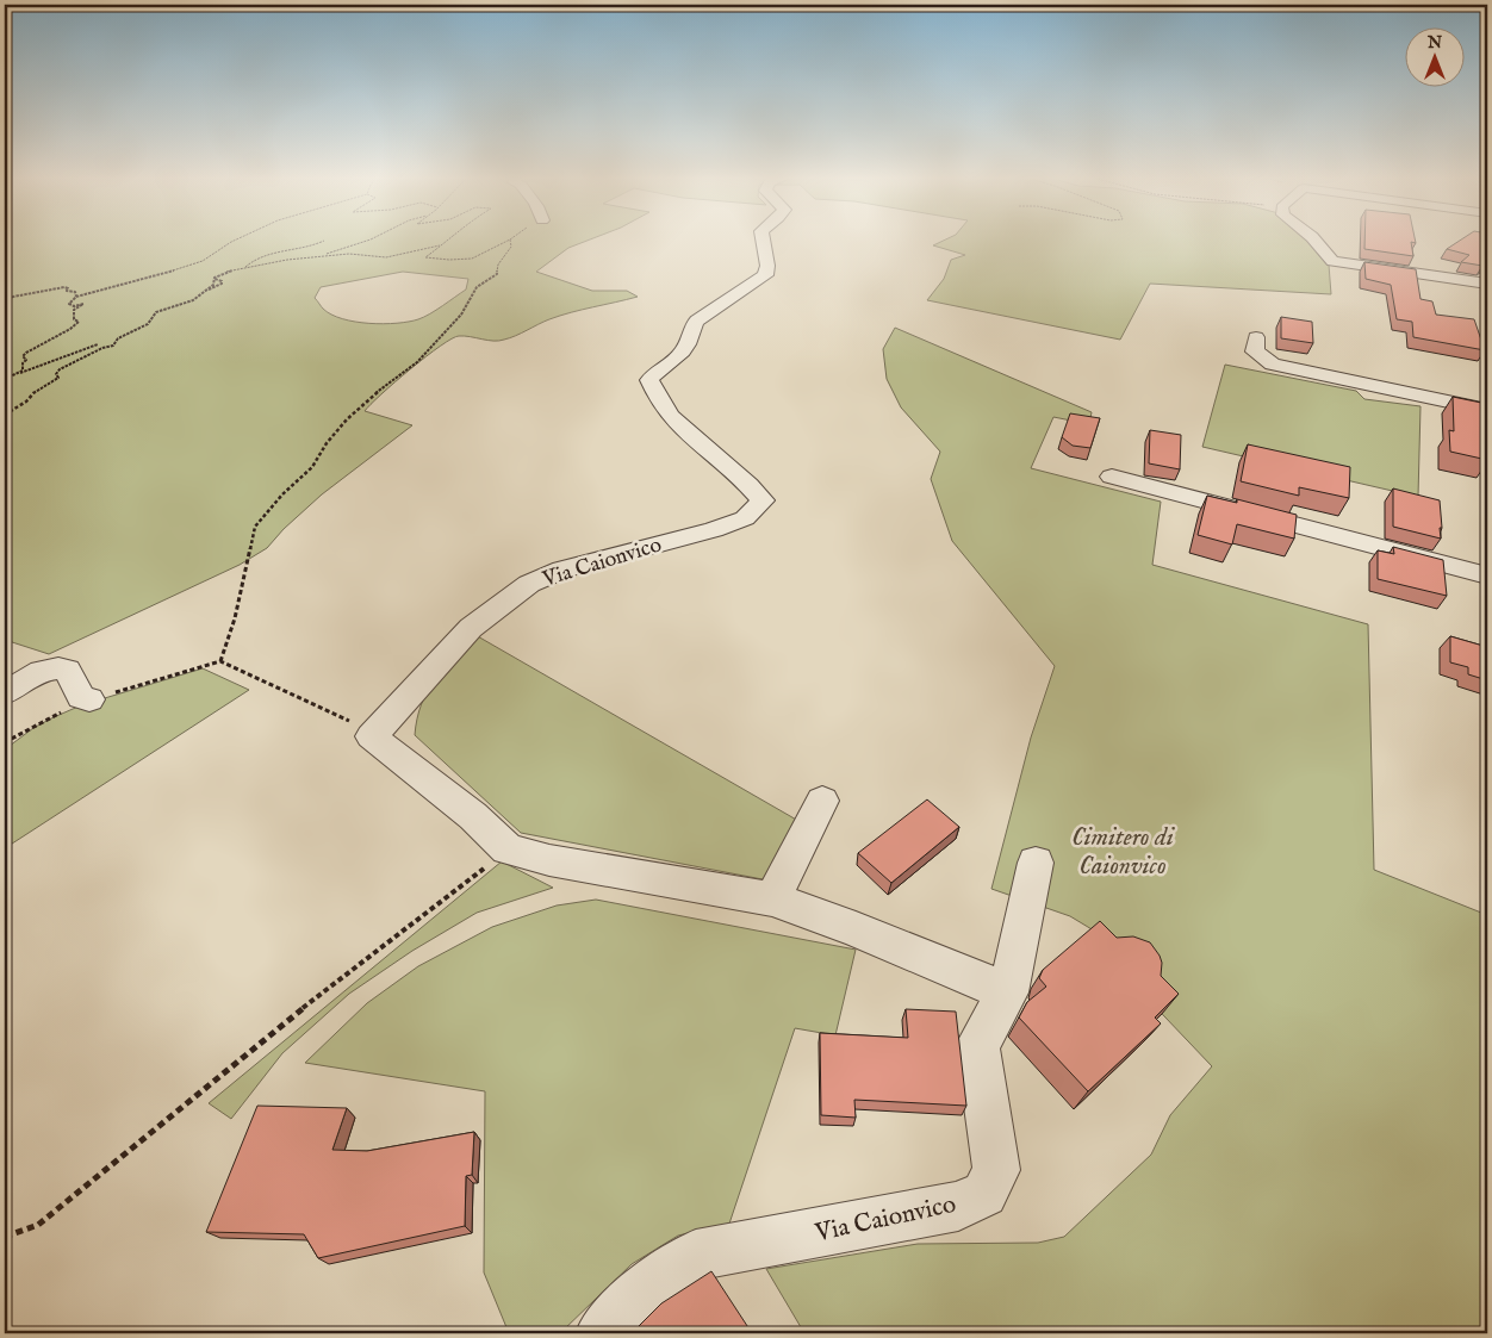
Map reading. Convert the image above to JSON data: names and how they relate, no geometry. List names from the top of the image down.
{
  "streets": {
    "street": ["Via Caionvico"]
  },
  "parks": ["Cimitero di Caionvico"],
  "north": "top"
}
